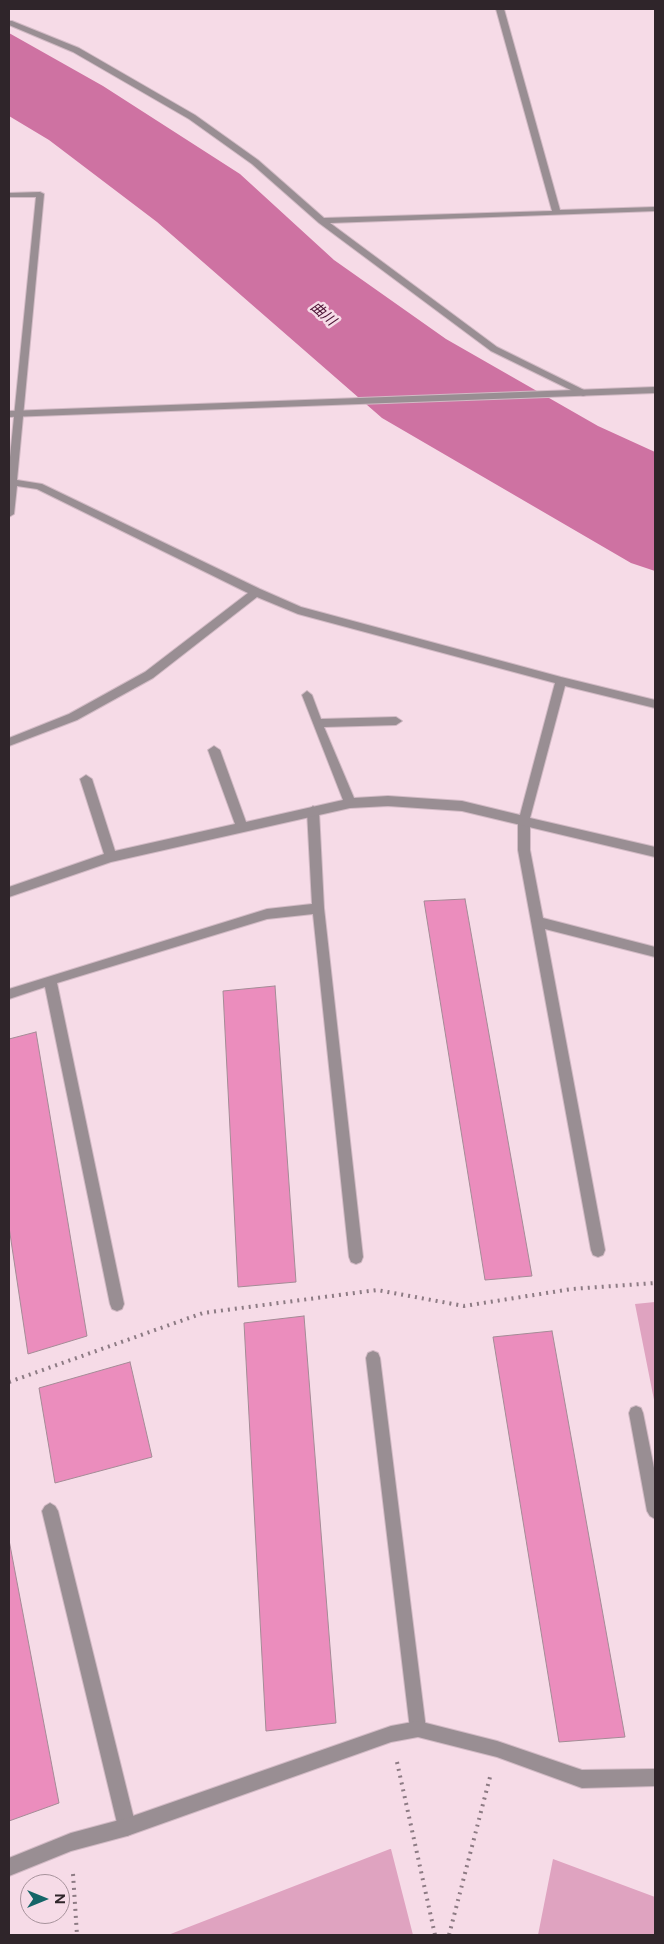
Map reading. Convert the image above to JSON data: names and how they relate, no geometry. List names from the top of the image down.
{
  "water": ["曲川"],
  "north": "right"
}
